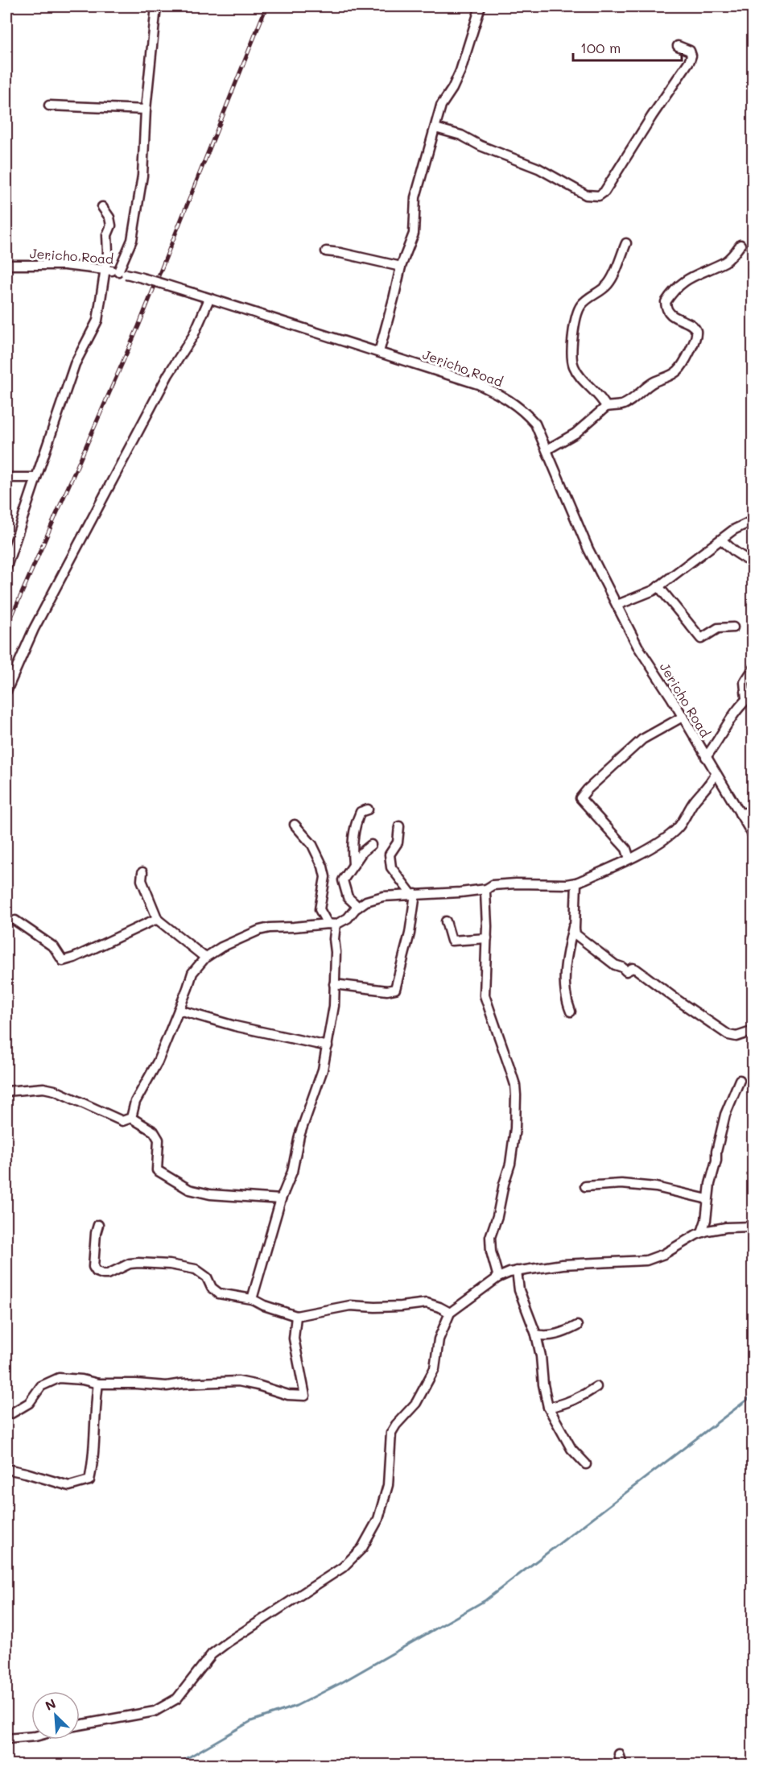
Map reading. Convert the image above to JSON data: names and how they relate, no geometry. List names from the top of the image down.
{
  "streets": {
    "street": ["Jericho Road"]
  },
  "scale_bar": "100 m",
  "north": "top left"
}
